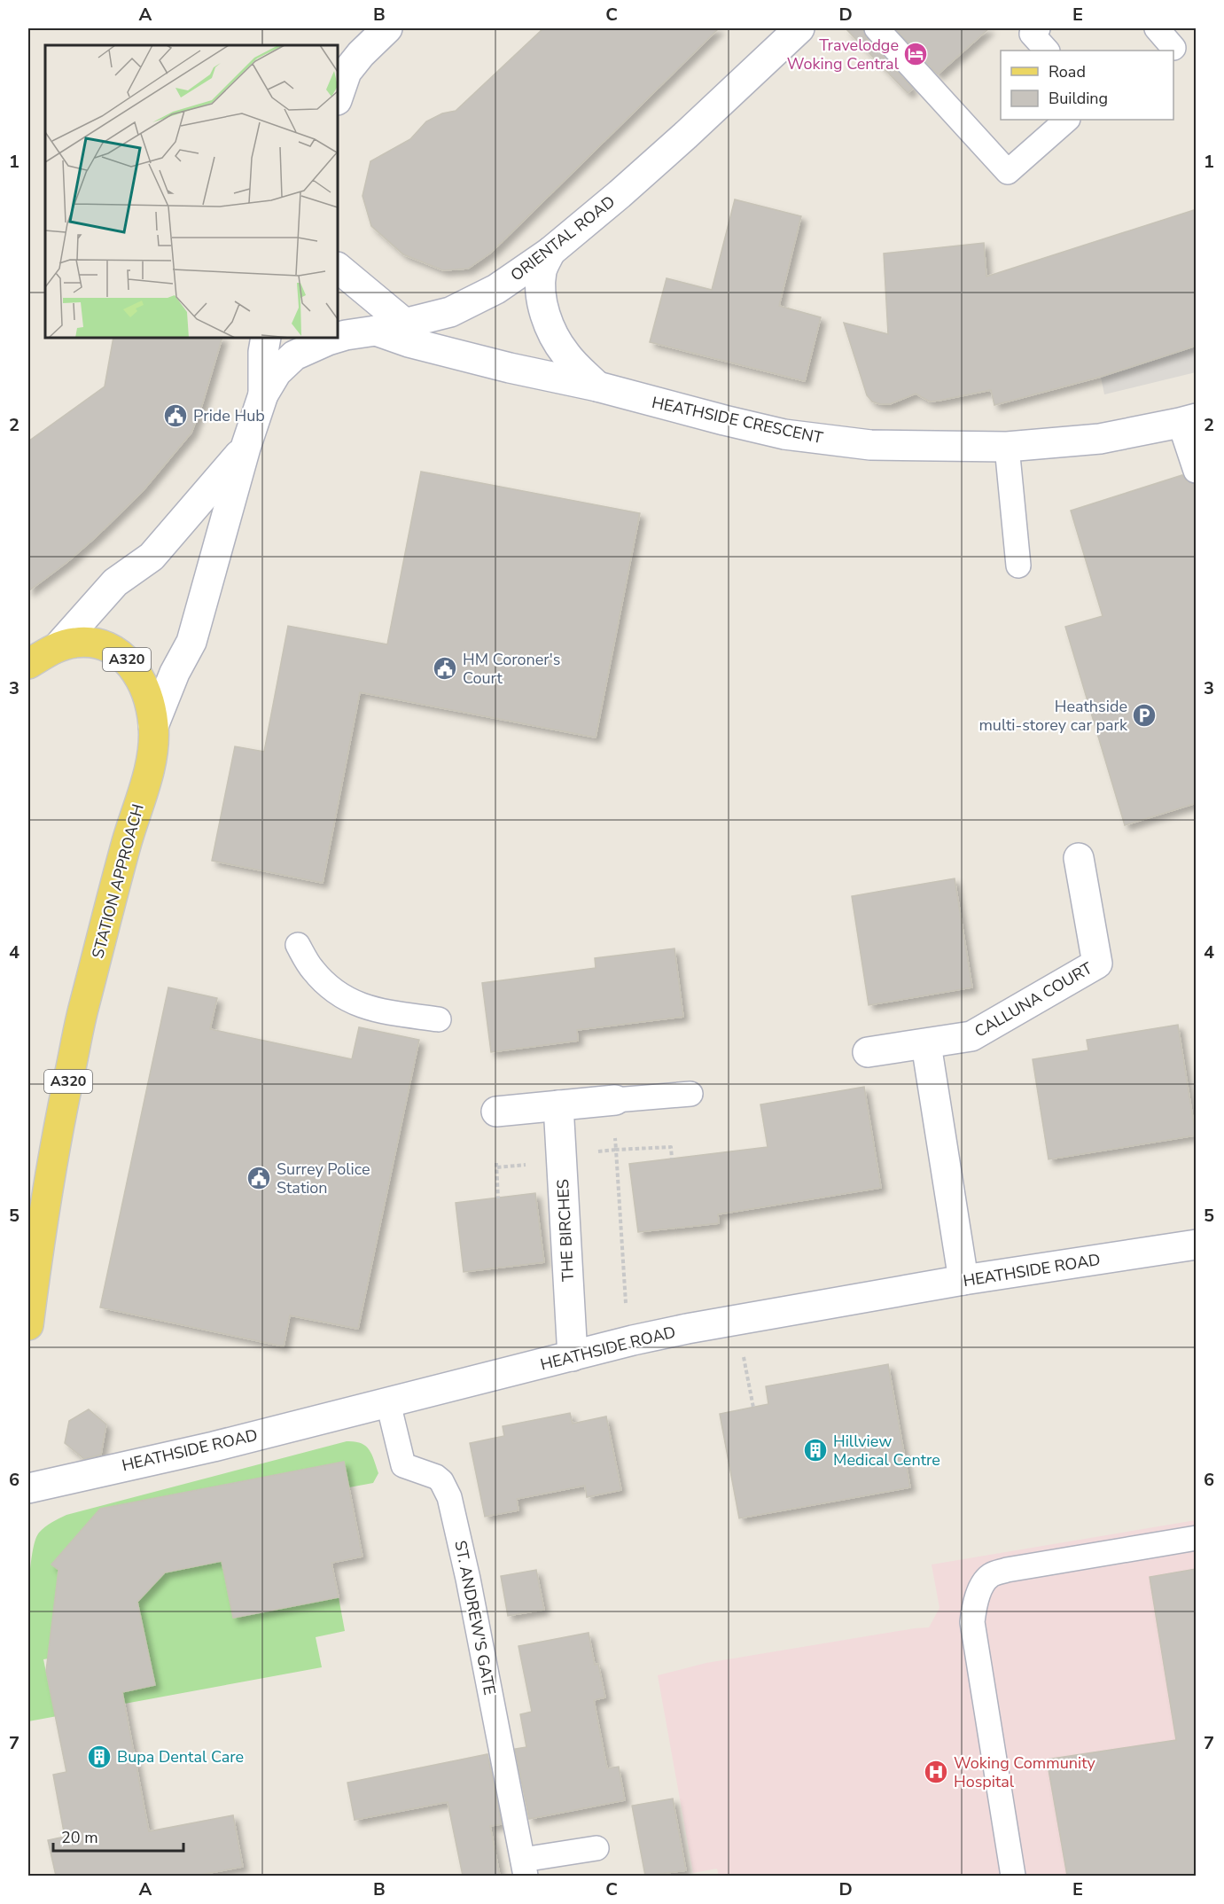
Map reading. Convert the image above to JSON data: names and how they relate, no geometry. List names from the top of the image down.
{
  "streets": {
    "main road": ["A320", "STATION APPROACH"],
    "street": [
      "ORIENTAL ROAD",
      "HEATHSIDE CRESCENT",
      "CALLUNA COURT",
      "THE BIRCHES",
      "HEATHSIDE ROAD"
    ],
    "lane": ["ST. ANDREW'S GATE"]
  },
  "crossings": [
    ["ORIENTAL ROAD", "HEATHSIDE CRESCENT"],
    ["ORIENTAL ROAD", "STATION APPROACH"],
    ["A320", "STATION APPROACH"],
    ["THE BIRCHES", "HEATHSIDE ROAD"],
    ["HEATHSIDE ROAD", "ST. ANDREW'S GATE"]
  ],
  "places": {
    "hotel": ["Travelodge Woking Central"],
    "public building": ["Pride Hub", "HM Coroner's Court", "Surrey Police Station"],
    "parking": ["Heathside multi-storey car park"],
    "building": ["Hillview Medical Centre", "Bupa Dental Care"],
    "hospital": ["Woking Community Hospital"]
  },
  "legend": ["Road", "Building"],
  "scale_bar": "20 m",
  "grid": {
    "columns": [
      "A",
      "B",
      "C",
      "D",
      "E"
    ],
    "rows": [
      "1",
      "2",
      "3",
      "4",
      "5",
      "6",
      "7"
    ]
  }
}
